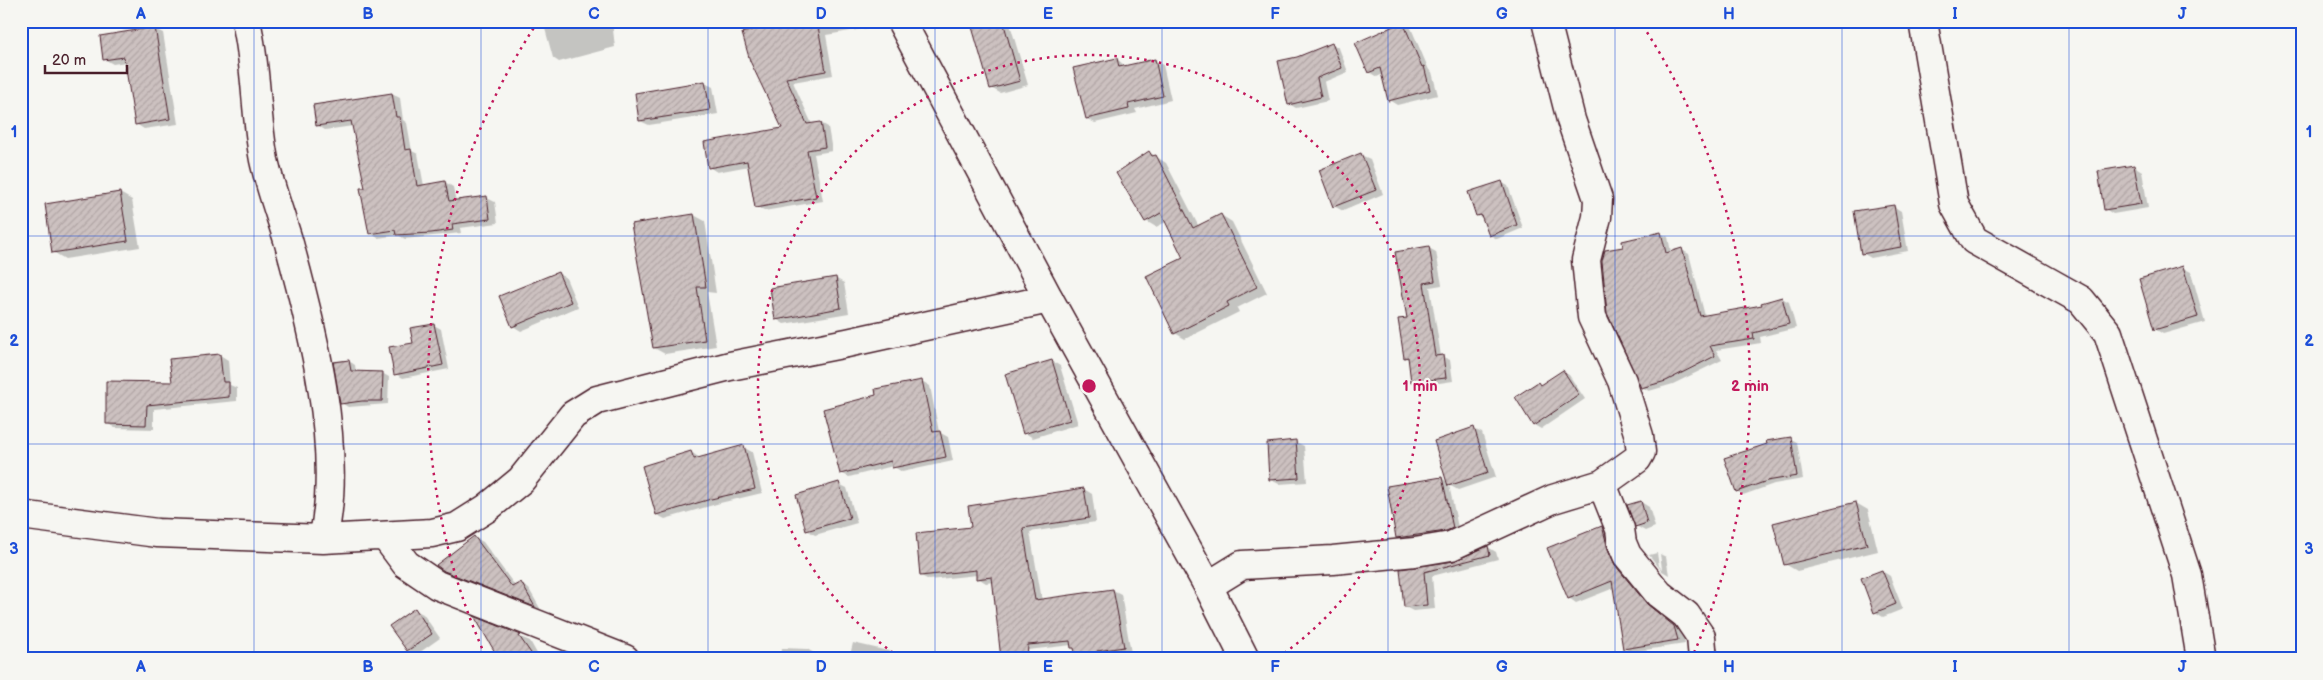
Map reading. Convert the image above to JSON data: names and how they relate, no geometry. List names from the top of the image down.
{
  "scale_bar": "20 m",
  "grid": {
    "columns": [
      "A",
      "B",
      "C",
      "D",
      "E",
      "F",
      "G",
      "H",
      "I",
      "J"
    ],
    "rows": ["1", "2", "3"]
  },
  "rings": ["1 min", "2 min"]
}
